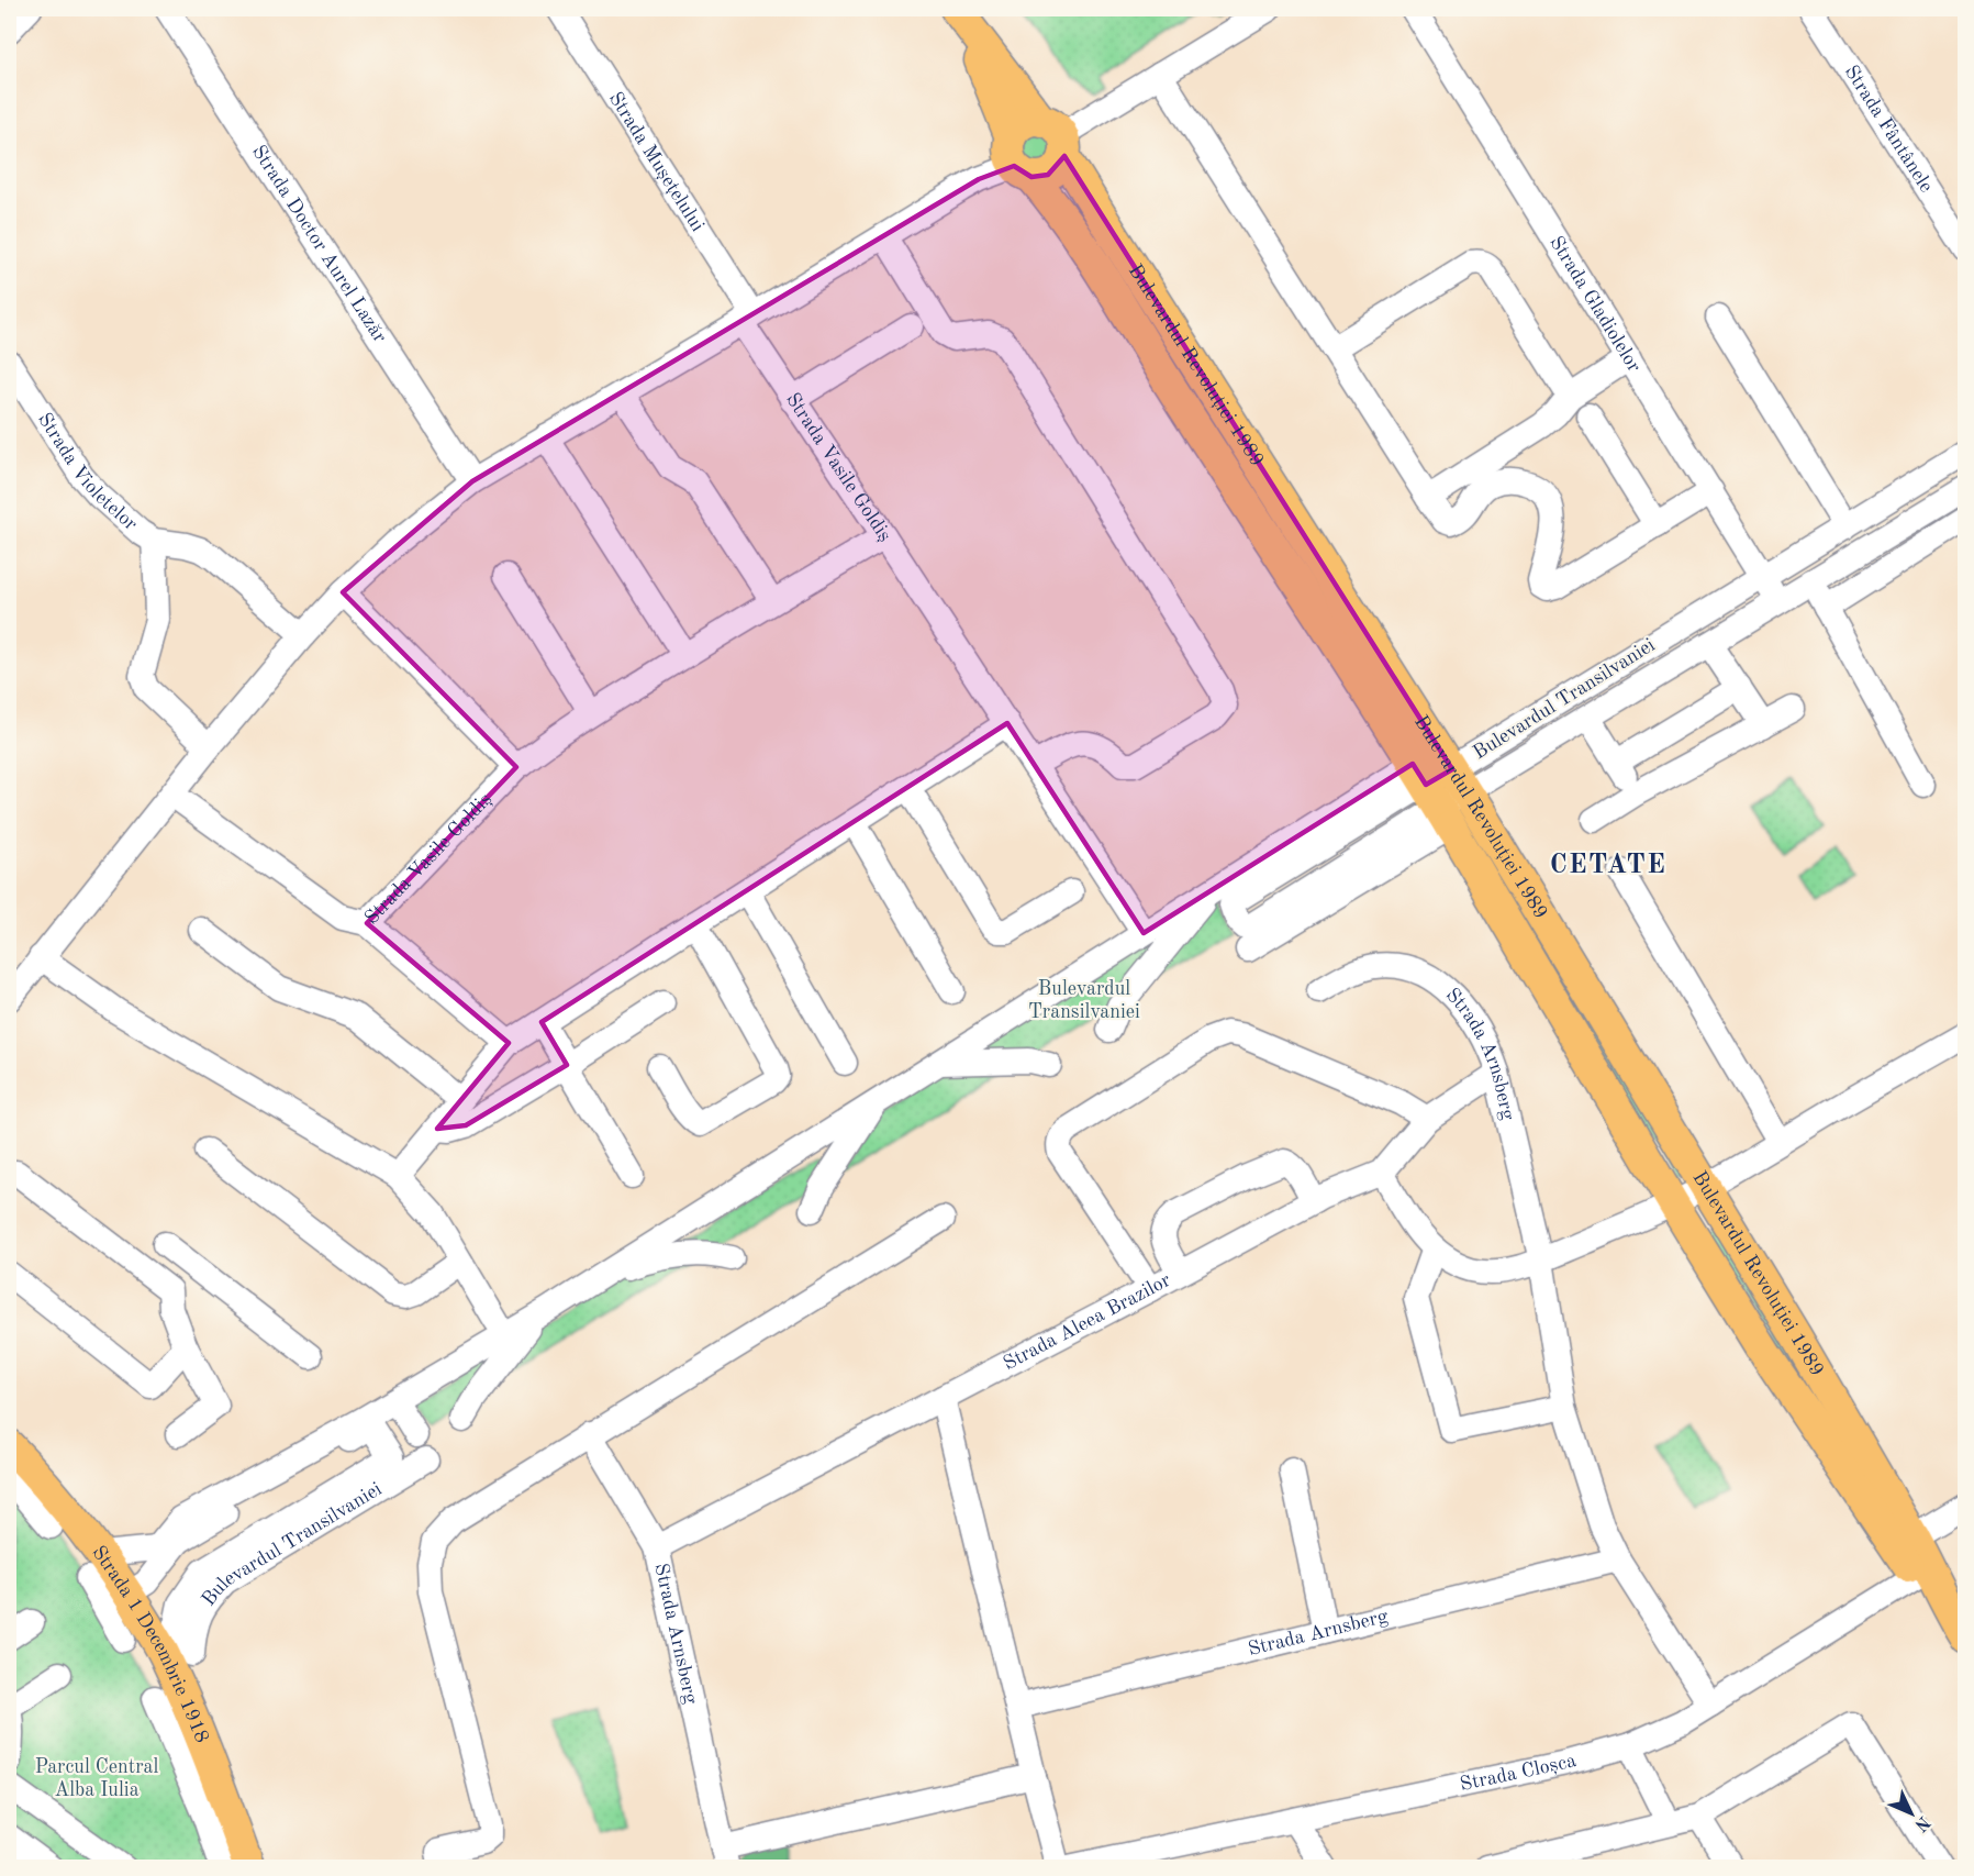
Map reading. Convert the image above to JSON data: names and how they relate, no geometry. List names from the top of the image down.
{
  "streets": {
    "main road": ["Bulevardul Revoluției 1989", "Strada 1 Decembrie 1918"],
    "street": [
      "Strada Fântânele",
      "Strada Mușețelului",
      "Strada Doctor Aurel Lazăr",
      "Strada Gladiolelor",
      "Strada Vasile Goldiș",
      "Strada Violetelor",
      "Bulevardul Transilvaniei",
      "Strada Arnsberg",
      "Strada Aleea Brazilor",
      "Strada Cloșca"
    ]
  },
  "crossings": [
    ["Strada Mușețelului", "Strada Vasile Goldiș"],
    ["Strada Gladiolelor", "Bulevardul Transilvaniei"],
    ["Bulevardul Revoluției 1989", "Bulevardul Transilvaniei"],
    ["Bulevardul Revoluției 1989", "Strada Cloșca"],
    ["Bulevardul Transilvaniei", "Strada 1 Decembrie 1918"],
    ["Strada Arnsberg", "Strada Aleea Brazilor"],
    ["Strada Arnsberg", "Strada Cloșca"]
  ],
  "districts": ["CETATE"],
  "parks": ["Bulevardul Transilvaniei", "Parcul Central Alba Iulia"],
  "north": "bottom right"
}
